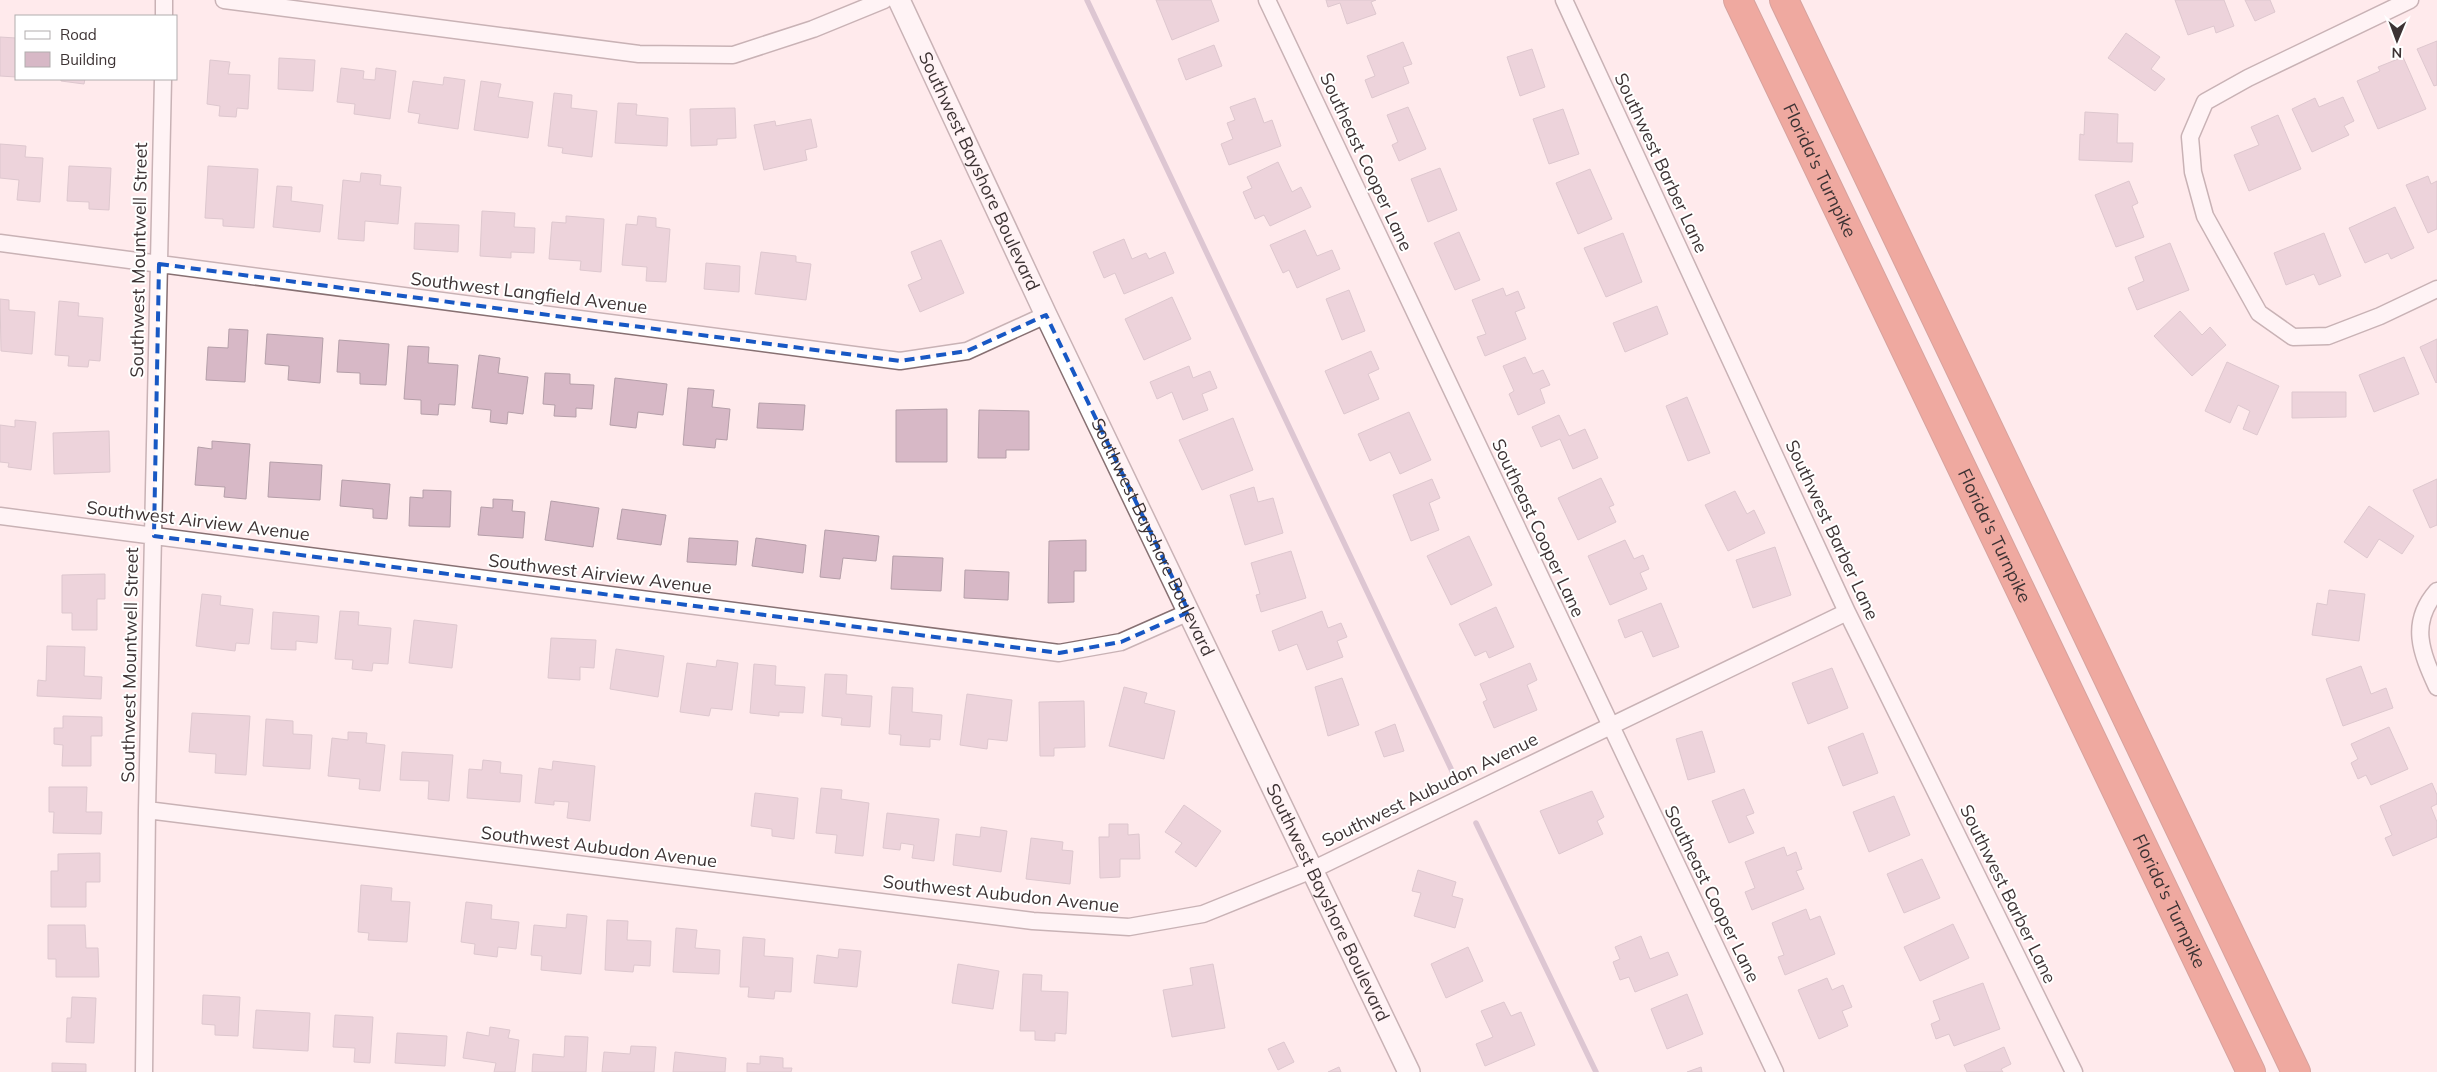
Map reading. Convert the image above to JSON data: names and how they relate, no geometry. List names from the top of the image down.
{
  "streets": {
    "highway": ["Florida's Turnpike"],
    "street": [
      "Southeast Cooper Lane",
      "Southwest Barber Lane",
      "Southwest Bayshore Boulevard",
      "Southwest Mountwell Street",
      "Southwest Langfield Avenue",
      "Southwest Airview Avenue",
      "Southwest Aubudon Avenue"
    ]
  },
  "crossings": [
    ["Southeast Cooper Lane", "Southwest Aubudon Avenue"],
    ["Southwest Barber Lane", "Southwest Aubudon Avenue"],
    ["Southwest Bayshore Boulevard", "Southwest Langfield Avenue"],
    ["Southwest Bayshore Boulevard", "Southwest Airview Avenue"],
    ["Southwest Bayshore Boulevard", "Southwest Aubudon Avenue"],
    ["Southwest Mountwell Street", "Southwest Langfield Avenue"],
    ["Southwest Mountwell Street", "Southwest Airview Avenue"],
    ["Southwest Mountwell Street", "Southwest Aubudon Avenue"]
  ],
  "legend": ["Road", "Building"],
  "north": "bottom"
}
